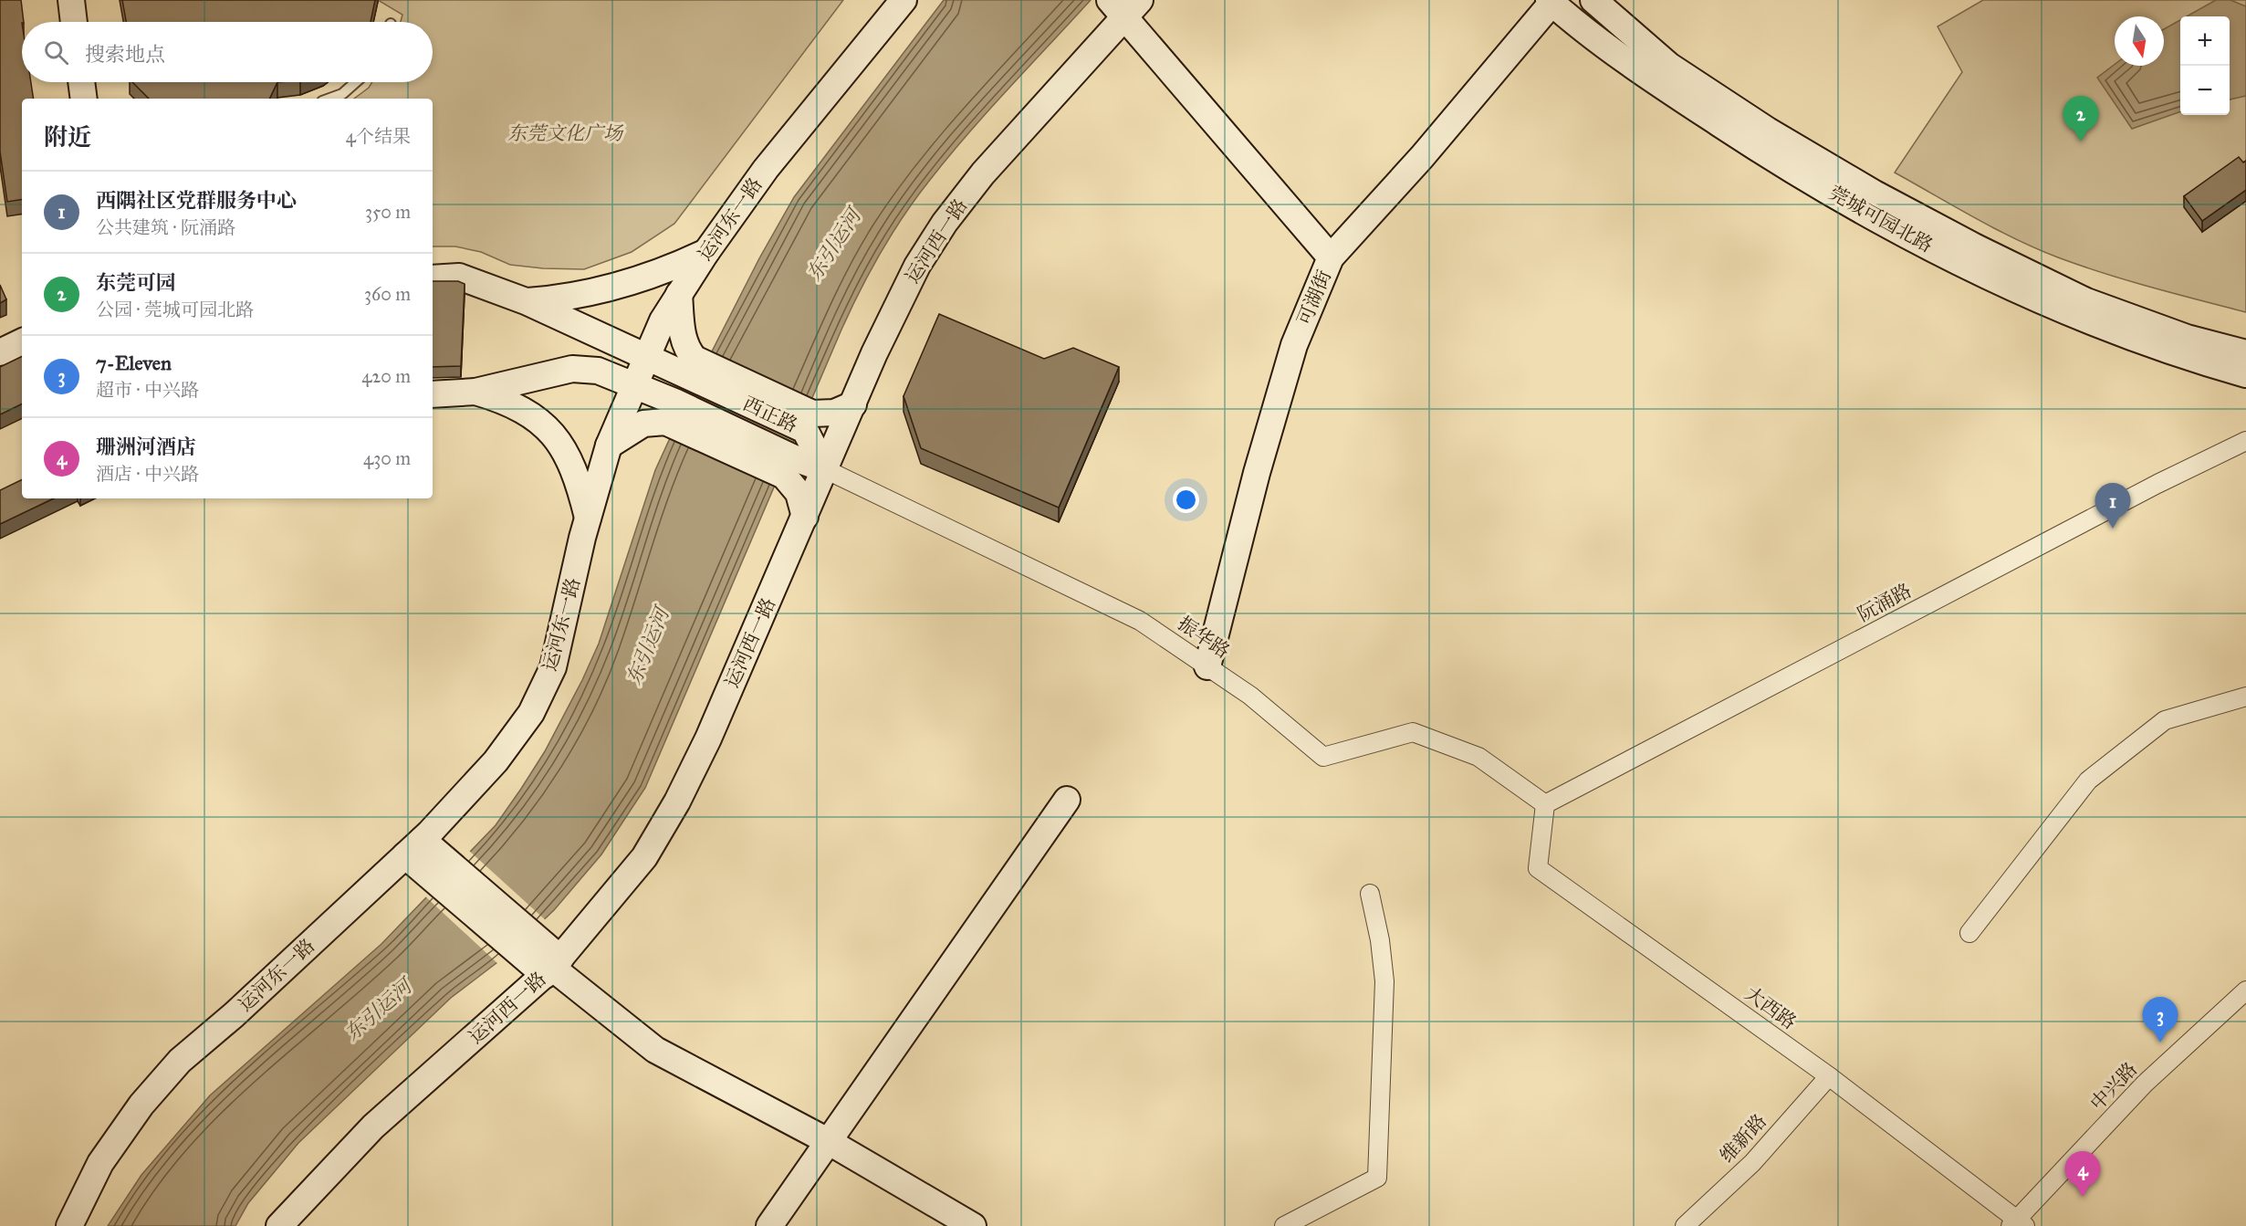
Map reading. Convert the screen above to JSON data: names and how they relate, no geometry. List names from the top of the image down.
{
  "streets": {
    "street": [
      "运河东一路",
      "莞城可园北路",
      "运河西一路",
      "可湖街",
      "西正路",
      "阮涌路",
      "振华路",
      "大西路",
      "中兴路",
      "维新路"
    ]
  },
  "crossings": [
    ["运河东一路", "西正路"],
    ["莞城可园北路", "可湖街"],
    ["运河西一路", "西正路"],
    ["运河西一路", "振华路"],
    ["可湖街", "振华路"],
    ["西正路", "振华路"],
    ["阮涌路", "振华路"],
    ["阮涌路", "大西路"],
    ["振华路", "大西路"],
    ["大西路", "中兴路"],
    ["大西路", "维新路"]
  ],
  "water": ["东引运河"],
  "parks": ["东莞文化广场"],
  "north": "bottom",
  "page": {
    "map_buttons": ["+", "−"],
    "search": "搜索地点",
    "pins": [
      "2",
      "1",
      "3",
      "4"
    ],
    "heading": ["附近", "4个结果"],
    "list": [
      {
        "mark": "1",
        "name": "西隅社区党群服务中心",
        "note": "公共建筑 · 阮涌路",
        "value": "350 m"
      },
      {
        "mark": "2",
        "name": "东莞可园",
        "note": "公园 · 莞城可园北路",
        "value": "360 m"
      },
      {
        "mark": "3",
        "name": "7-Eleven",
        "note": "超市 · 中兴路",
        "value": "420 m"
      },
      {
        "mark": "4",
        "name": "珊洲河酒店",
        "note": "酒店 · 中兴路",
        "value": "430 m"
      }
    ]
  }
}
